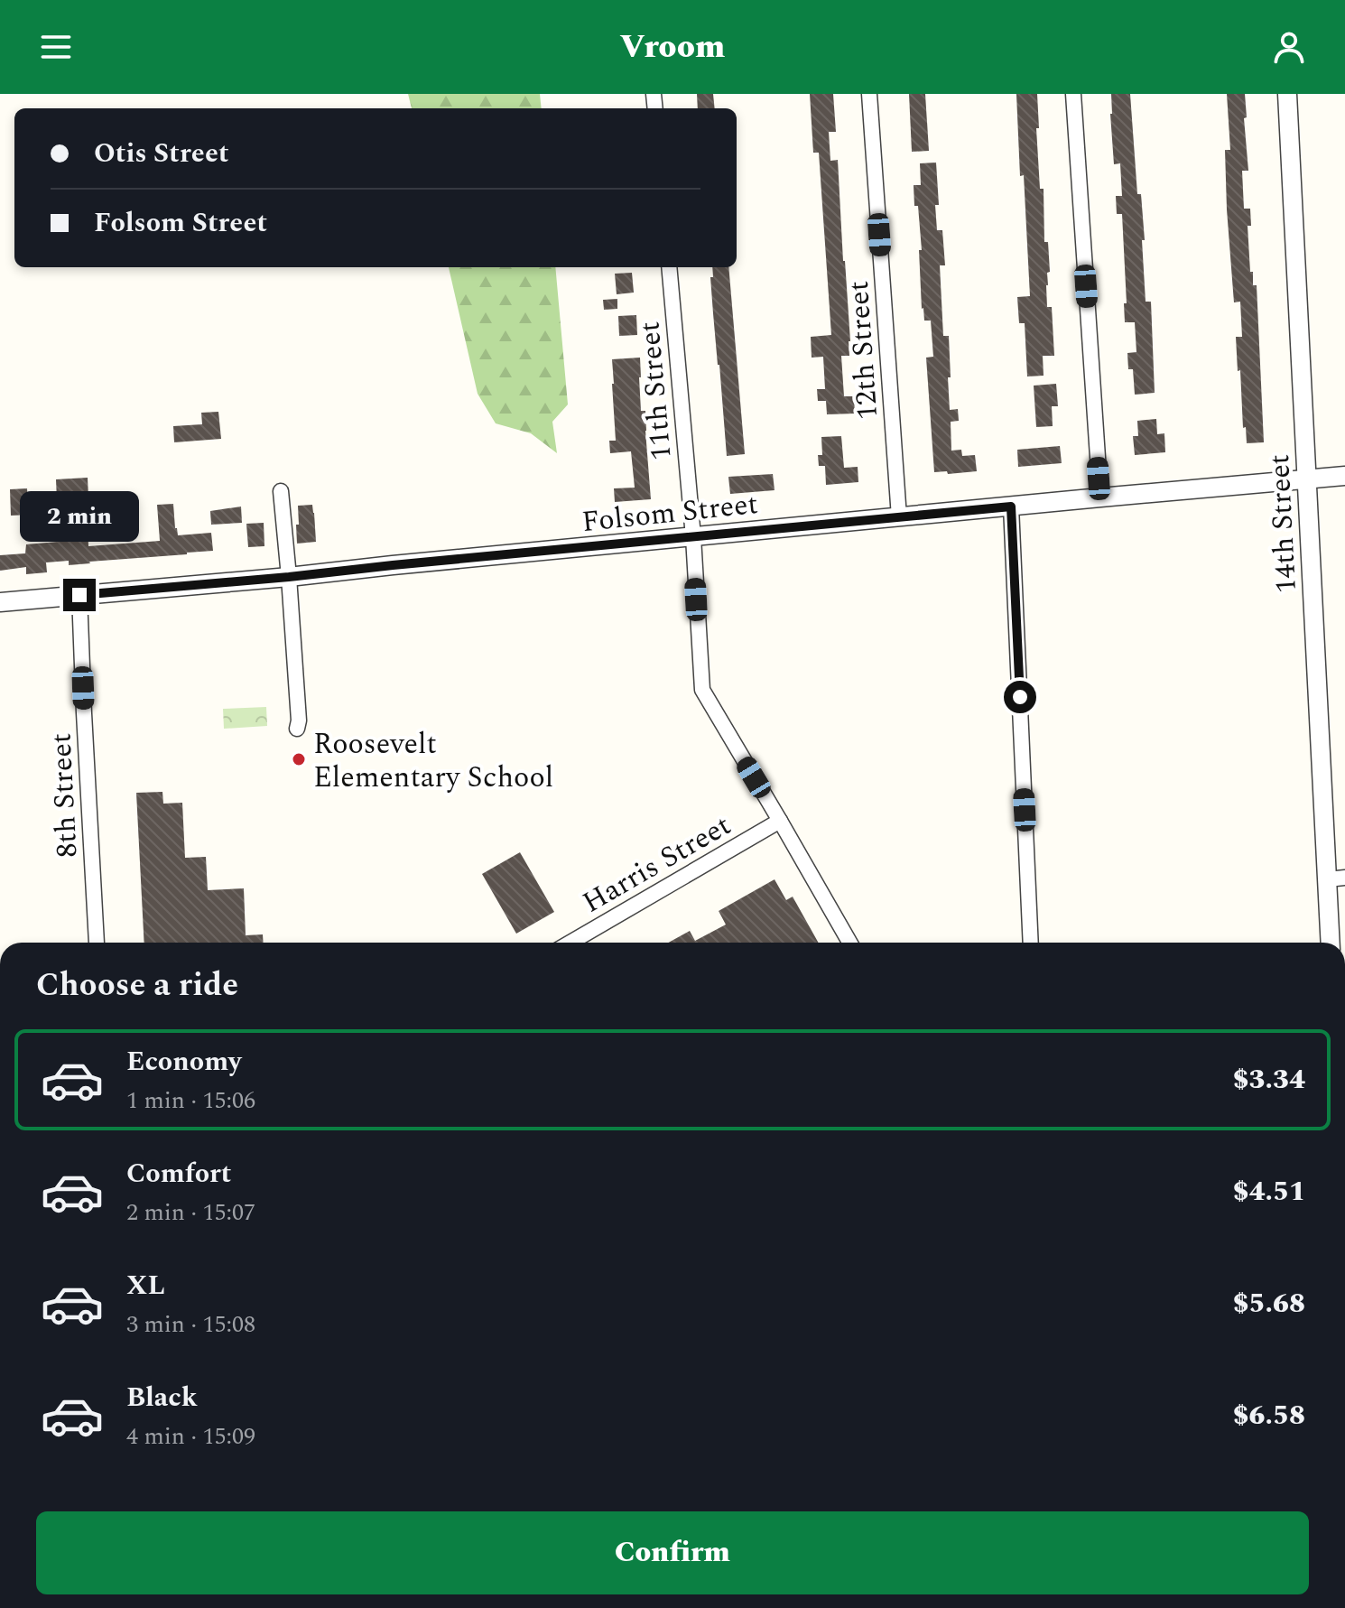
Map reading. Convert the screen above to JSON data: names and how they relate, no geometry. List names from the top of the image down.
{
  "streets": {
    "street": [
      "12th Street",
      "11th Street",
      "Folsom Street",
      "14th Street",
      "8th Street",
      "Harris Street"
    ]
  },
  "crossings": [
    ["12th Street", "Folsom Street"],
    ["11th Street", "Folsom Street"],
    ["11th Street", "Harris Street"],
    ["Folsom Street", "14th Street"],
    ["Folsom Street", "8th Street"]
  ],
  "places": ["Roosevelt Elementary School"],
  "page": {
    "header": "Vroom",
    "banner": ["Otis Street", "Folsom Street"],
    "bubble": "2 min",
    "heading": "Choose a ride",
    "list": [
      {
        "name": "Economy",
        "note": "1 min · 15:06",
        "value": "$3.34"
      },
      {
        "name": "Comfort",
        "note": "2 min · 15:07",
        "value": "$4.51"
      },
      {
        "name": "XL",
        "note": "3 min · 15:08",
        "value": "$5.68"
      },
      {
        "name": "Black",
        "note": "4 min · 15:09",
        "value": "$6.58"
      }
    ],
    "buttons": "Confirm"
  }
}
